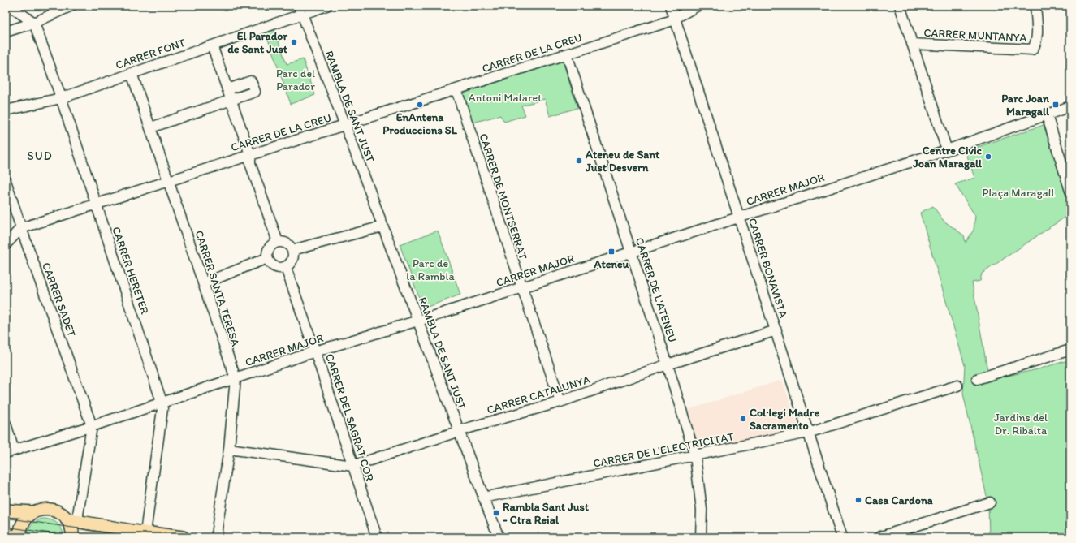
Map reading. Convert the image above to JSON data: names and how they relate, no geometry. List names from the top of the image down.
{
  "streets": {
    "street": [
      "CARRER MUNTANYA",
      "CARRER DE LA CREU",
      "CARRER FONT",
      "RAMBLA DE SANT JUST",
      "CARRER MAJOR",
      "CARRER DE MONTSERRAT",
      "CARRER BONAVISTA",
      "CARRER HERETER",
      "CARRER SANTA TERESA",
      "CARRER DE L'ATENEU",
      "CARRER SADET",
      "CARRER CATALUNYA",
      "CARRER DEL SAGRAT COR",
      "CARRER DE L'ELECTRICITAT"
    ]
  },
  "crossings": [
    ["CARRER DE LA CREU", "RAMBLA DE SANT JUST"],
    ["CARRER DE LA CREU", "CARRER DE MONTSERRAT"],
    ["CARRER DE LA CREU", "CARRER BONAVISTA"],
    ["CARRER DE LA CREU", "CARRER HERETER"],
    ["CARRER DE LA CREU", "CARRER SANTA TERESA"],
    ["CARRER DE LA CREU", "CARRER DE L'ATENEU"],
    ["CARRER DE LA CREU", "CARRER SADET"],
    ["CARRER FONT", "RAMBLA DE SANT JUST"],
    ["CARRER FONT", "CARRER HERETER"],
    ["CARRER FONT", "CARRER SANTA TERESA"],
    ["RAMBLA DE SANT JUST", "CARRER MAJOR"],
    ["RAMBLA DE SANT JUST", "CARRER CATALUNYA"],
    ["RAMBLA DE SANT JUST", "CARRER DE L'ELECTRICITAT"],
    ["CARRER MAJOR", "CARRER DE MONTSERRAT"],
    ["CARRER MAJOR", "CARRER BONAVISTA"],
    ["CARRER MAJOR", "CARRER HERETER"],
    ["CARRER MAJOR", "CARRER SANTA TERESA"],
    ["CARRER MAJOR", "CARRER DE L'ATENEU"],
    ["CARRER MAJOR", "CARRER SADET"],
    ["CARRER MAJOR", "CARRER DEL SAGRAT COR"],
    ["CARRER DE MONTSERRAT", "CARRER CATALUNYA"],
    ["CARRER BONAVISTA", "CARRER CATALUNYA"],
    ["CARRER BONAVISTA", "CARRER DE L'ELECTRICITAT"],
    ["CARRER SANTA TERESA", "CARRER CATALUNYA"],
    ["CARRER DE L'ATENEU", "CARRER CATALUNYA"],
    ["CARRER DE L'ATENEU", "CARRER DE L'ELECTRICITAT"],
    ["CARRER CATALUNYA", "CARRER DEL SAGRAT COR"]
  ],
  "districts": ["SUD"],
  "parks": [
    "Parc del Parador",
    "Antoni Malaret",
    "Plaça Maragall",
    "Parc de la Rambla",
    "Jardins del Dr. Ribalta"
  ],
  "places": {
    "other": [
      "El Parador de Sant Just",
      "EnAntena Produccions SL",
      "Centre Civic Joan Maragall",
      "Ateneu de Sant Just Desvern",
      "Col·legi Madre Sacramento",
      "Casa Cardona"
    ],
    "transit": ["Parc Joan Maragall", "Ateneu", "Rambla Sant Just - Ctra Reial"]
  }
}
